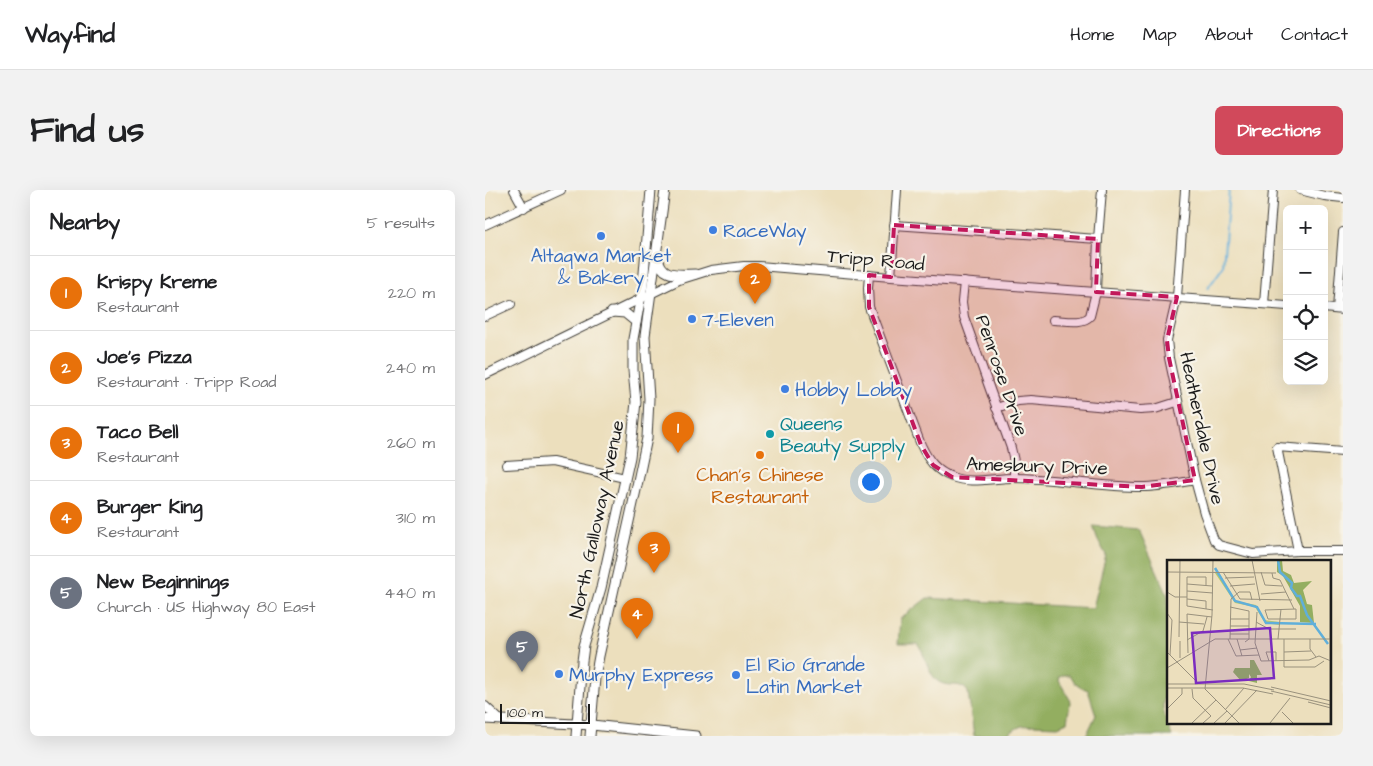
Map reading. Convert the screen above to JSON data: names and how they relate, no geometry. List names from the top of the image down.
{
  "streets": {
    "main road": ["North Galloway Avenue"],
    "street": [
      "Tripp Road",
      "Penrose Drive",
      "Heatherdale Drive",
      "Amesbury Drive"
    ]
  },
  "crossings": [
    ["Tripp Road", "Penrose Drive"],
    ["Tripp Road", "Heatherdale Drive"],
    ["Tripp Road", "Amesbury Drive"],
    ["Tripp Road", "North Galloway Avenue"],
    ["Penrose Drive", "Amesbury Drive"],
    ["Heatherdale Drive", "Amesbury Drive"]
  ],
  "places": [
    "RaceWay",
    "Altaqwa Market & Bakery",
    "7-Eleven",
    "Hobby Lobby",
    "Queens Beauty Supply",
    "Chan's Chinese Restaurant",
    "Murphy Express",
    "El Rio Grande Latin Market"
  ],
  "scale_bar": "100 m",
  "page": {
    "header": "Wayfind",
    "nav": [
      "Home",
      "Map",
      "About",
      "Contact"
    ],
    "title": "Find us",
    "buttons": "Directions",
    "heading": ["Nearby", "5 results"],
    "map_buttons": ["+", "−"],
    "list": [
      {
        "mark": "1",
        "name": "Krispy Kreme",
        "note": "Restaurant",
        "value": "220 m"
      },
      {
        "mark": "2",
        "name": "Joe's Pizza",
        "note": "Restaurant · Tripp Road",
        "value": "240 m"
      },
      {
        "mark": "3",
        "name": "Taco Bell",
        "note": "Restaurant",
        "value": "260 m"
      },
      {
        "mark": "4",
        "name": "Burger King",
        "note": "Restaurant",
        "value": "310 m"
      },
      {
        "mark": "5",
        "name": "New Beginnings",
        "note": "Church · US Highway 80 East",
        "value": "440 m"
      }
    ],
    "pins": [
      "2",
      "1",
      "3",
      "4",
      "5"
    ],
    "scale": "100 m"
  }
}
